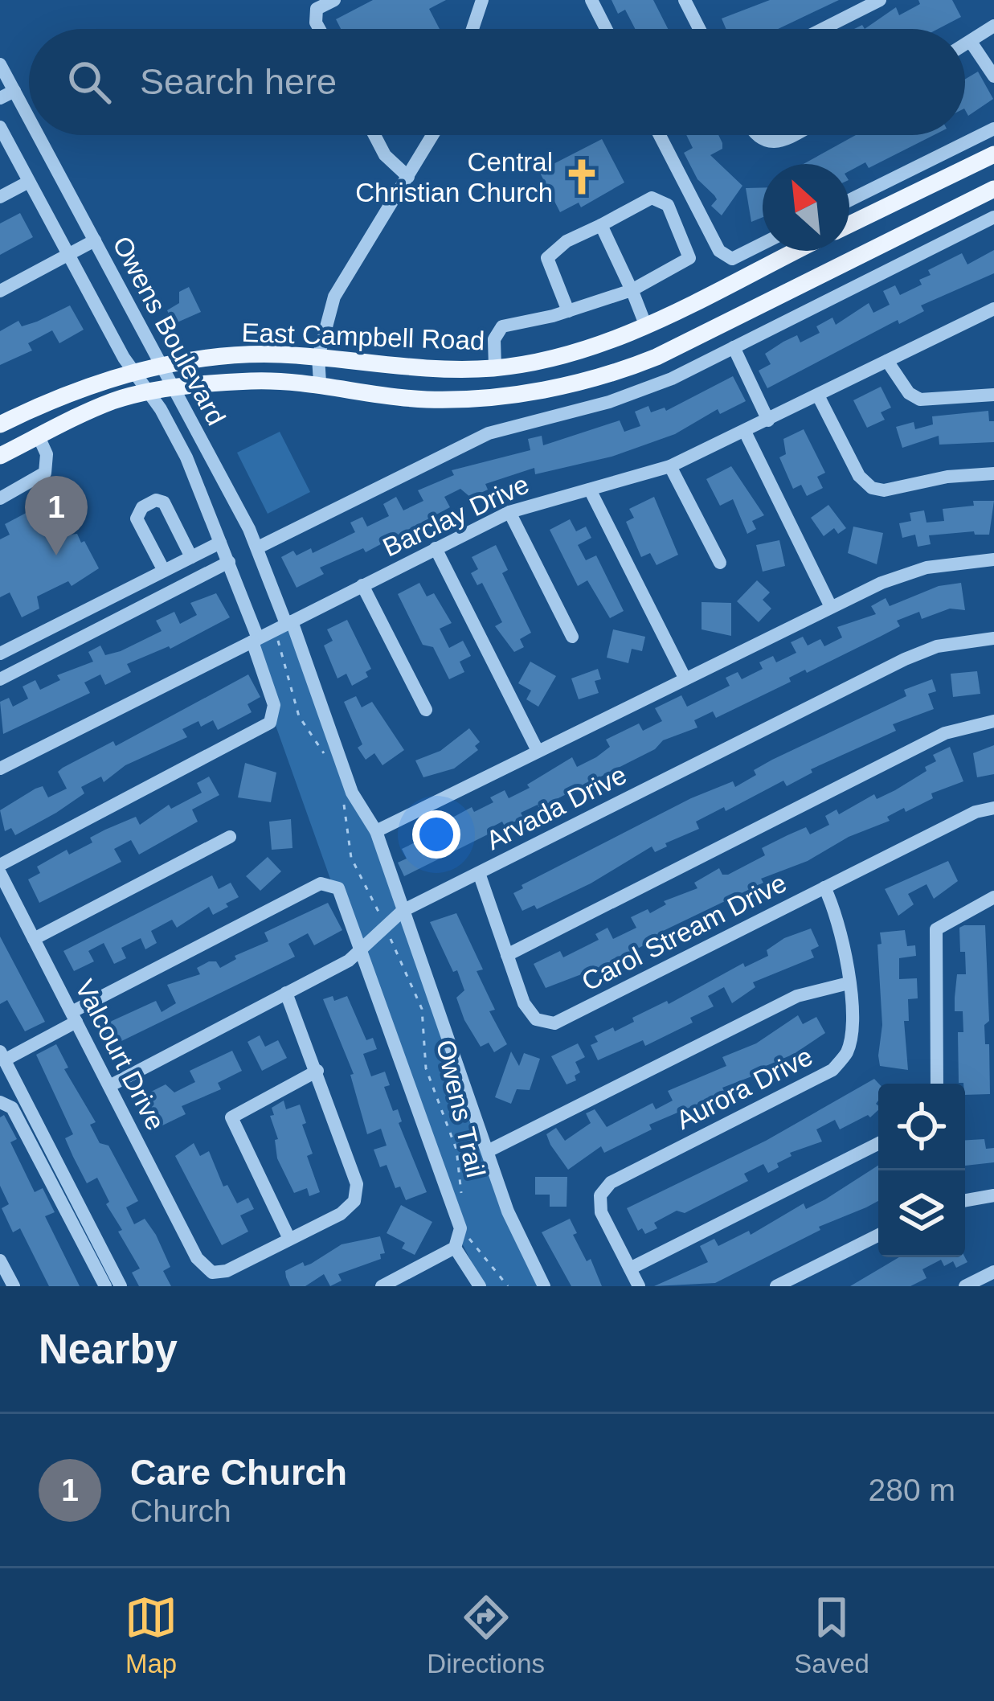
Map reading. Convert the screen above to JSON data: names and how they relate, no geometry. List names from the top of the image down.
{
  "streets": {
    "main road": ["East Campbell Road"],
    "street": [
      "Owens Boulevard",
      "Barclay Drive",
      "Arvada Drive",
      "Carol Stream Drive",
      "Valcourt Drive",
      "Aurora Drive"
    ],
    "path": ["Owens Trail"]
  },
  "crossings": [
    ["Owens Boulevard", "East Campbell Road"],
    ["Owens Boulevard", "Barclay Drive"],
    ["Owens Boulevard", "Arvada Drive"],
    ["Arvada Drive", "Carol Stream Drive"],
    ["Arvada Drive", "Valcourt Drive"],
    ["Carol Stream Drive", "Aurora Drive"]
  ],
  "places": {
    "church": ["Central Christian Church"]
  },
  "north": "top left",
  "page": {
    "search": "Search here",
    "pins": "1",
    "heading": "Nearby",
    "list": [
      {
        "mark": "1",
        "name": "Care Church",
        "note": "Church",
        "value": "280 m"
      }
    ],
    "nav": ["Map", "Directions", "Saved"]
  }
}
